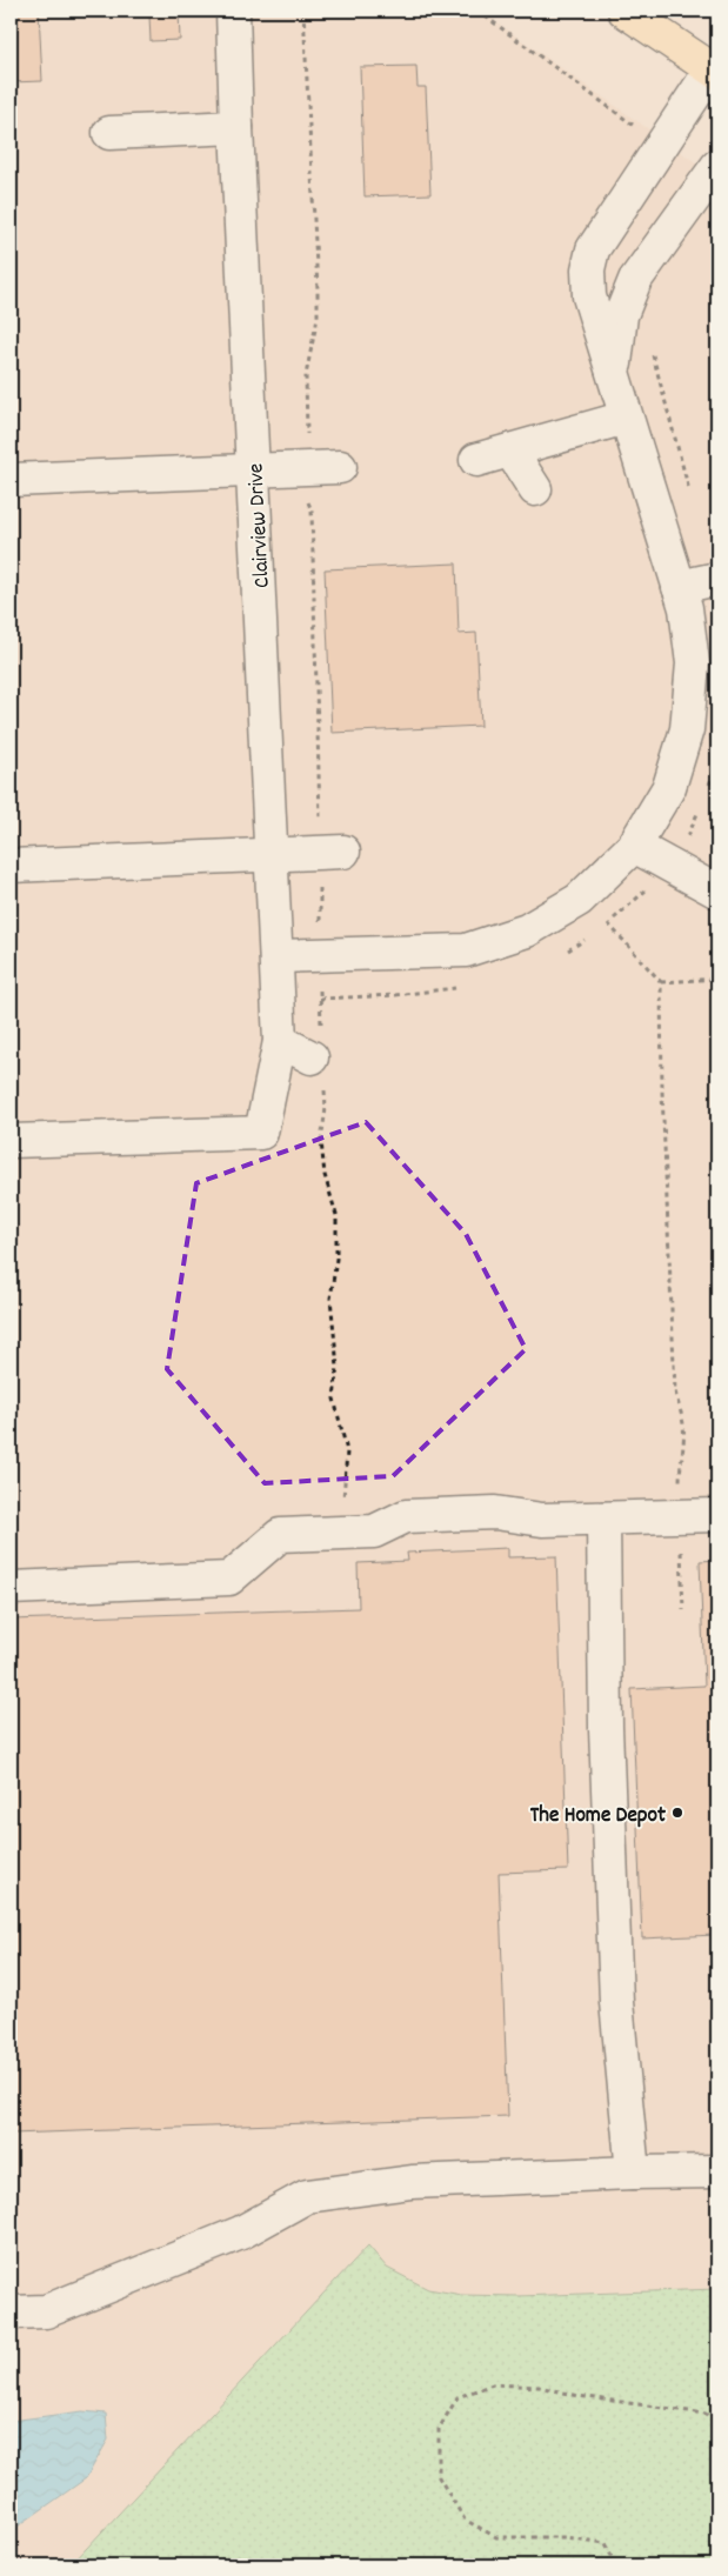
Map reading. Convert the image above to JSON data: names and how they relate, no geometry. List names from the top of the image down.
{
  "streets": {
    "street": ["Clairview Drive"]
  },
  "places": ["The Home Depot"]
}
